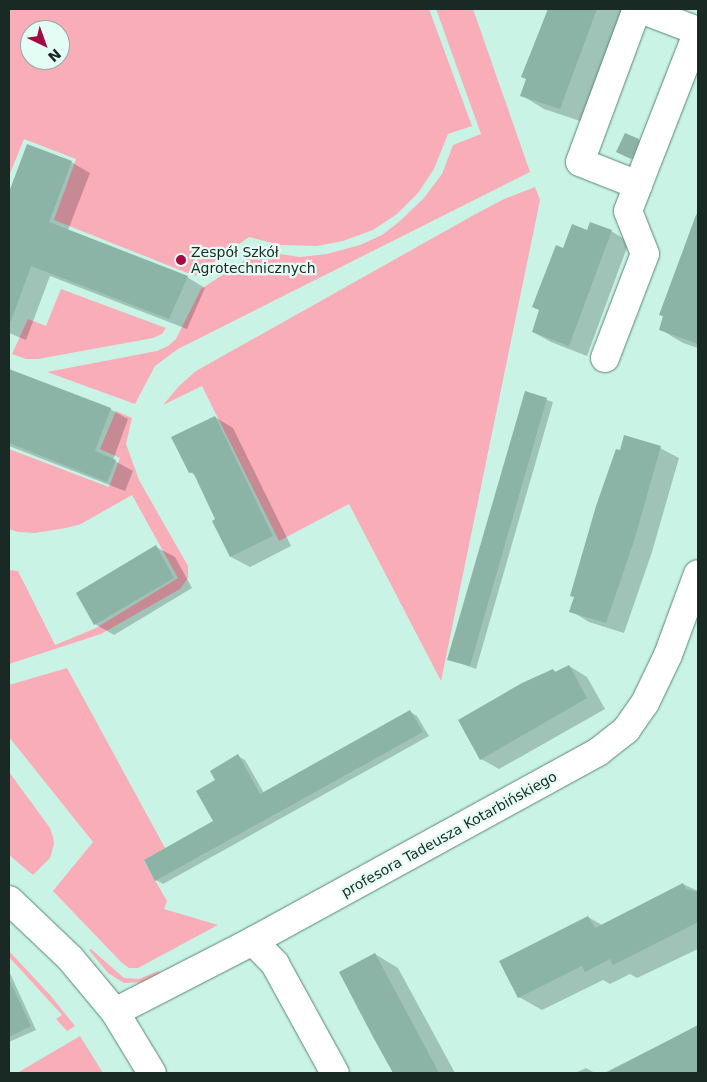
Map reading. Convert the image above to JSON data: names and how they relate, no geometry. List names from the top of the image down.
{
  "streets": {
    "street": ["profesora Tadeusza Kotarbińskiego"]
  },
  "places": ["Zespół Szkół Agrotechnicznych"],
  "north": "bottom right"
}
